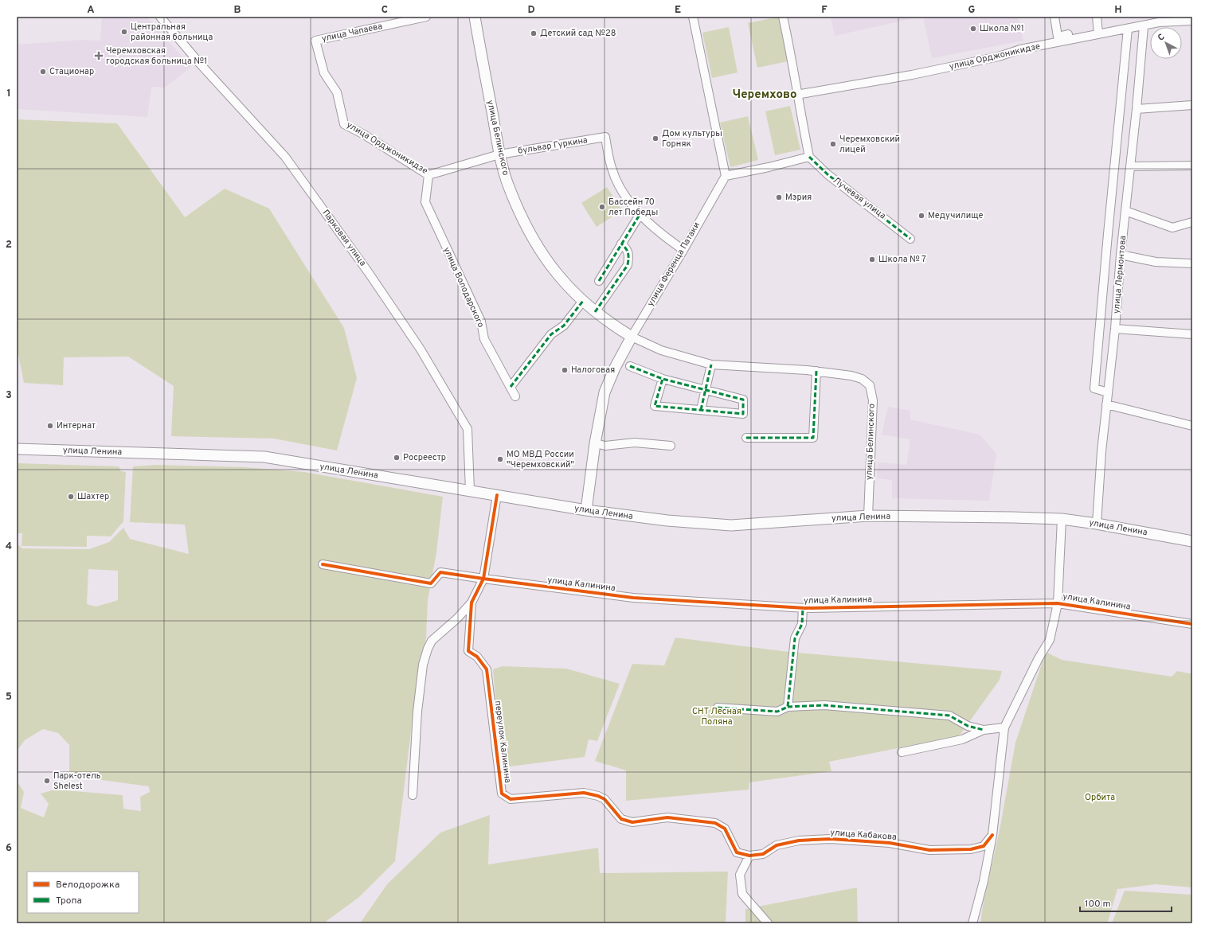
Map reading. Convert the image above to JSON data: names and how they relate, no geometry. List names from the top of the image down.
{
  "streets": {
    "main road": ["улица Белинского", "улица Ференца Патаки", "улица Ленина"],
    "street": [
      "улица Чапаева",
      "улица Орджоникидзе",
      "бульвар Гуркина",
      "Лучевая улица",
      "Парковая улица",
      "улица Лермонтова",
      "улица Володарского",
      "улица Калинина",
      "переулок Калинина",
      "улица Кабакова"
    ]
  },
  "crossings": [
    ["улица Чапаева", "улица Орджоникидзе"],
    ["улица Орджоникидзе", "улица Белинского"],
    ["улица Орджоникидзе", "бульвар Гуркина"],
    ["улица Орджоникидзе", "улица Лермонтова"],
    ["улица Орджоникидзе", "улица Володарского"],
    ["улица Белинского", "бульвар Гуркина"],
    ["улица Белинского", "улица Ференца Патаки"],
    ["улица Белинского", "улица Ленина"],
    ["Парковая улица", "улица Ленина"],
    ["улица Ференца Патаки", "улица Ленина"],
    ["улица Лермонтова", "улица Ленина"],
    ["переулок Калинина", "улица Кабакова"]
  ],
  "districts": ["Черемхово"],
  "parks": ["СНТ Лесная Поляна", "Орбита"],
  "places": {
    "other": [
      "Школа №1",
      "Центральная районная больница",
      "Детский сад №28",
      "Стационар",
      "Дом культуры Горняк",
      "Черемховский лицей",
      "Мэрия",
      "Бассейн 70 лет Победы",
      "Медучилище",
      "Школа № 7",
      "Налоговая",
      "Интернат",
      "Росреестр",
      "МО МВД России \"Черемховский\"",
      "Шахтер",
      "Парк-отель Shelest"
    ],
    "health": ["Черемховская городская больница №1"]
  },
  "legend": ["Велодорожка", "Тропа"],
  "scale_bar": "100 m",
  "north": "top left",
  "grid": {
    "columns": [
      "A",
      "B",
      "C",
      "D",
      "E",
      "F",
      "G",
      "H"
    ],
    "rows": [
      "1",
      "2",
      "3",
      "4",
      "5",
      "6"
    ]
  }
}
